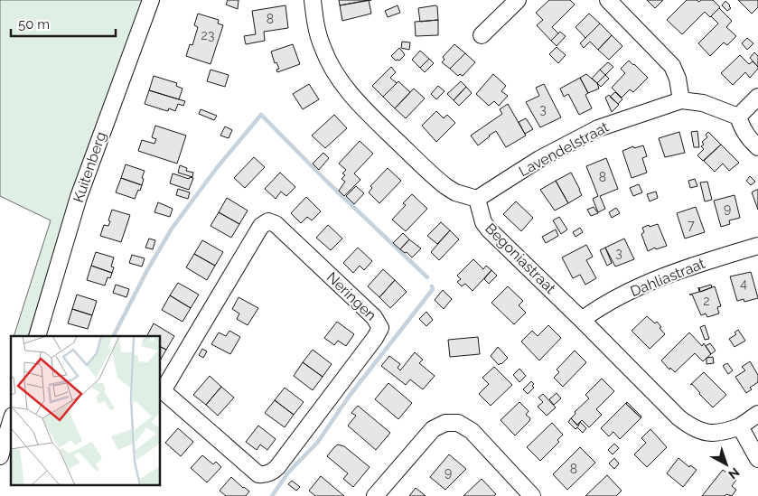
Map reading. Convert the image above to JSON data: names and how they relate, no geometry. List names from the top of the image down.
{
  "streets": {
    "street": [
      "Lavendelstraat",
      "Kuitenberg",
      "Begoniastraat",
      "Dahliastraat",
      "Neringen"
    ]
  },
  "crossings": [
    ["Lavendelstraat", "Begoniastraat"],
    ["Begoniastraat", "Dahliastraat"]
  ],
  "house_numbers": [
    "8",
    "23",
    "3",
    "8",
    "9",
    "7",
    "3",
    "4",
    "2",
    "8",
    "9"
  ],
  "scale_bar": "50 m",
  "north": "bottom right"
}
